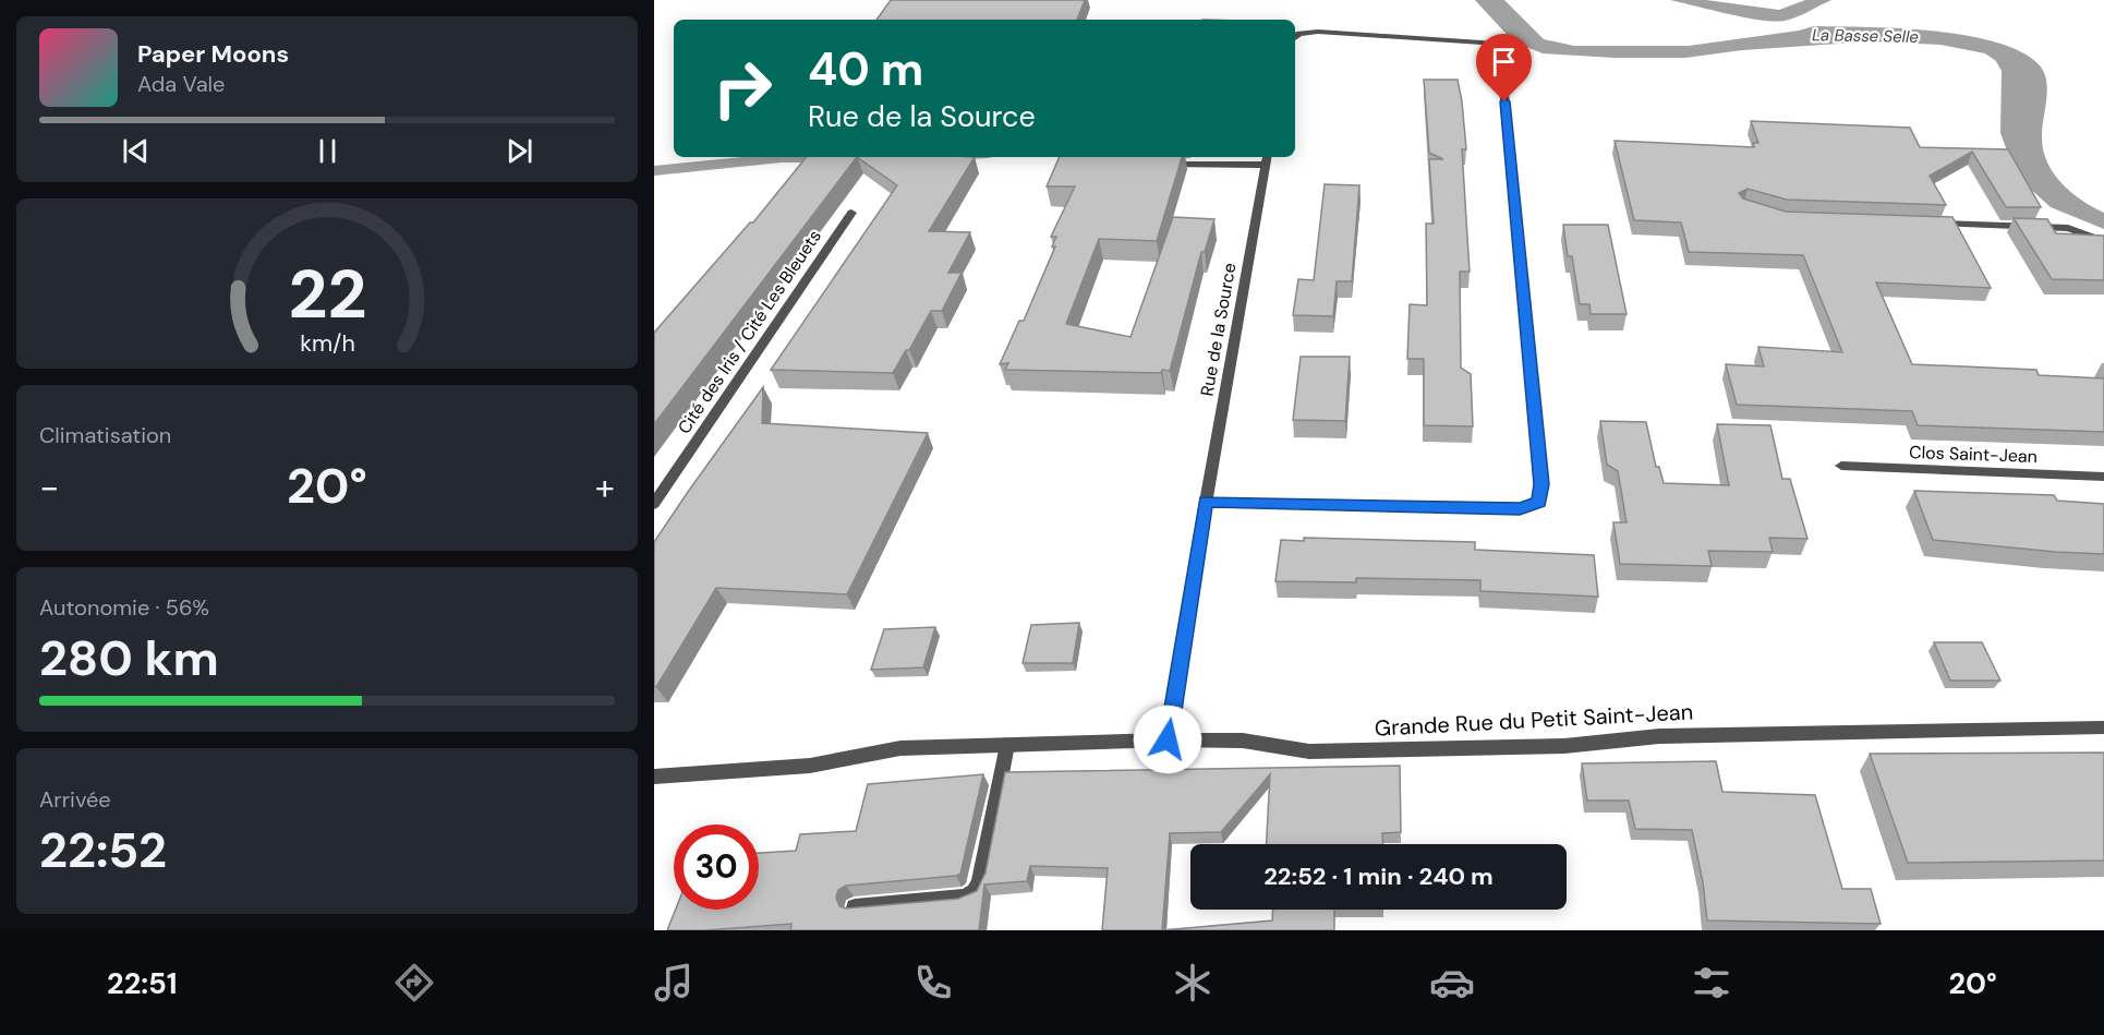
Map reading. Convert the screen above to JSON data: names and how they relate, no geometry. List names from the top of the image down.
{
  "streets": {
    "street": [
      "Rue de la Source",
      "Cité des Iris / Cité Les Bleuets",
      "Clos Saint-Jean",
      "Grande Rue du Petit Saint-Jean"
    ]
  },
  "crossings": [
    ["Rue de la Source", "Grande Rue du Petit Saint-Jean"]
  ],
  "water": ["La Basse Selle"],
  "page": {
    "turn": ["40 m", "Rue de la Source"],
    "song": ["Paper Moons", "Ada Vale"],
    "tile": [
      "Climatisation",
      ["Autonomie · 56%", "280 km"],
      ["Arrivée", "22:52"]
    ],
    "heat": ["−", "20°", "+"],
    "limit": "30",
    "trip": "22:52 · 1 min · 240 m",
    "tabs": ["22:51", "20°"],
    "gauge": ["22", "km/h"]
  }
}
